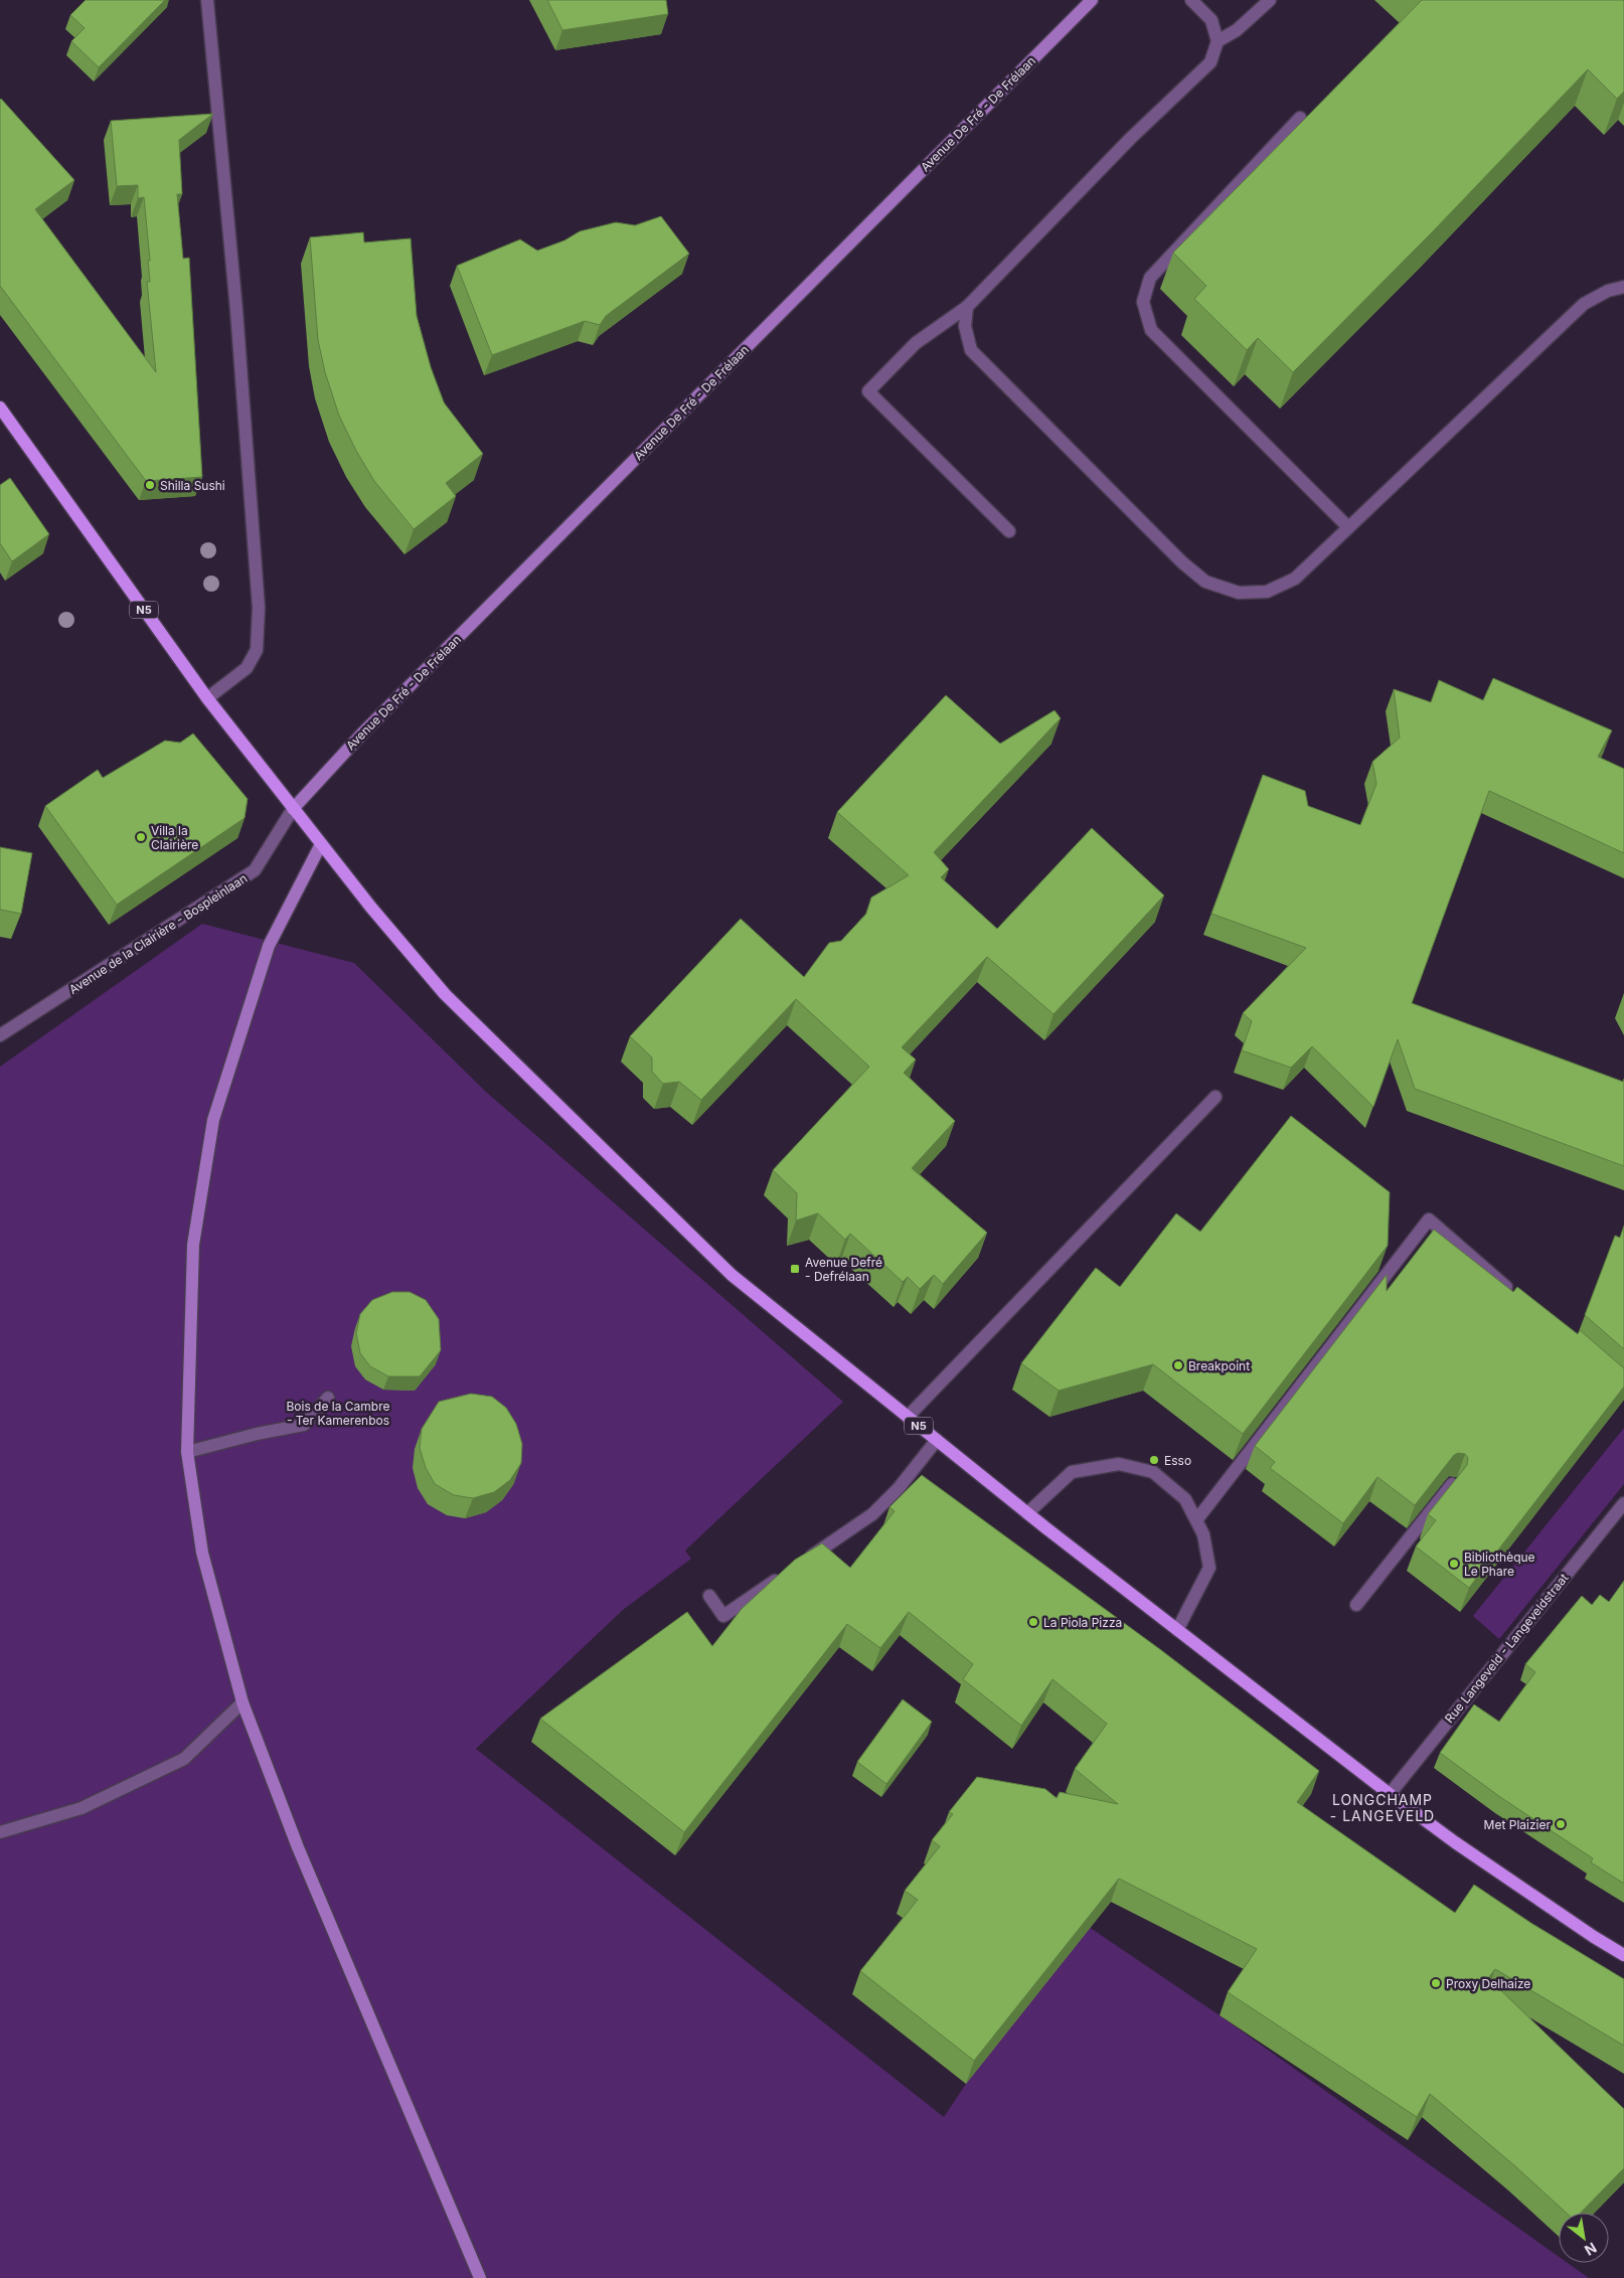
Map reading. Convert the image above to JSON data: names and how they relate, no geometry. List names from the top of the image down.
{
  "streets": {
    "main road": ["N5"],
    "street": ["Avenue De Fré - De Frélaan", "Avenue de la Clairière - Bospleinlaan", "Rue Langeveld - Langeveldstraat"]
  },
  "crossings": [
    ["Avenue De Fré - De Frélaan", "N5"],
    ["Avenue De Fré - De Frélaan", "Avenue de la Clairière - Bospleinlaan"],
    ["N5", "Avenue de la Clairière - Bospleinlaan"],
    ["N5", "Rue Langeveld - Langeveldstraat"]
  ],
  "districts": ["LONGCHAMP - LANGEVELD"],
  "parks": ["Bois de la Cambre - Ter Kamerenbos"],
  "places": {
    "other": [
      "Shilla Sushi",
      "Villa la Clairière",
      "Breakpoint",
      "Esso",
      "Bibliothèque Le Phare",
      "La Piola Pizza",
      "Met Plaizier",
      "Proxy Delhaize"
    ],
    "transit": ["Avenue Defré - Defrélaan"]
  },
  "north": "bottom right"
}
